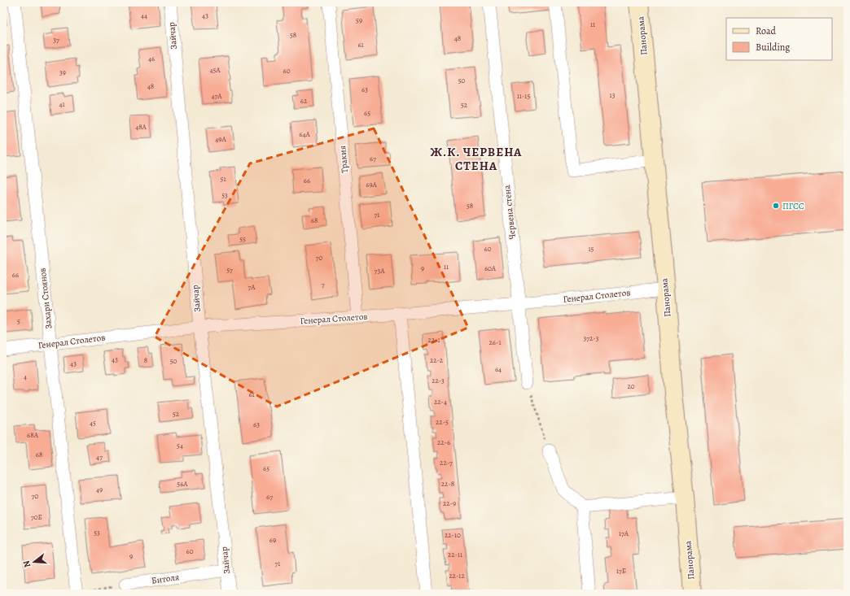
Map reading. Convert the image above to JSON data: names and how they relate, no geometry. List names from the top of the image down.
{
  "streets": {
    "street": [
      "Зайчар",
      "Панорама",
      "Тракия",
      "Червена стена",
      "Генерал Столетов",
      "Захари Стоянов",
      "Битоля"
    ]
  },
  "crossings": [
    ["Зайчар", "Генерал Столетов"],
    ["Зайчар", "Битоля"],
    ["Панорама", "Генерал Столетов"],
    ["Тракия", "Генерал Столетов"],
    ["Червена стена", "Генерал Столетов"],
    ["Генерал Столетов", "Захари Стоянов"]
  ],
  "districts": ["Ж.К. ЧЕРВЕНА СТЕНА"],
  "places": ["ПГСС"],
  "house_numbers": [
    "44",
    "43",
    "59",
    "11",
    "58",
    "48",
    "37",
    "61",
    "46",
    "45А",
    "60",
    "39",
    "50",
    "48",
    "63",
    "13",
    "47А",
    "11-15",
    "62",
    "41",
    "52",
    "65",
    "48А",
    "64А",
    "49А",
    "67",
    "51",
    "66",
    "69А",
    "53",
    "58",
    "71",
    "68",
    "55",
    "60",
    "15",
    "70",
    "11",
    "9",
    "60А",
    "57",
    "73А",
    "66",
    "7",
    "7А",
    "5",
    "372-3",
    "22-1",
    "26-1",
    "43",
    "8",
    "22-2",
    "50",
    "43",
    "64",
    "4",
    "22-3",
    "20",
    "61",
    "22-4",
    "52",
    "22-5",
    "45",
    "63",
    "68А",
    "22-6",
    "54",
    "68",
    "47",
    "22-7",
    "65",
    "56А",
    "22-8",
    "49",
    "70",
    "67",
    "22-9",
    "70Б",
    "53",
    "17А",
    "22-10",
    "69",
    "60",
    "22-11",
    "9",
    "71",
    "17Б",
    "22-12"
  ],
  "legend": ["Road", "Building"],
  "north": "left"
}
